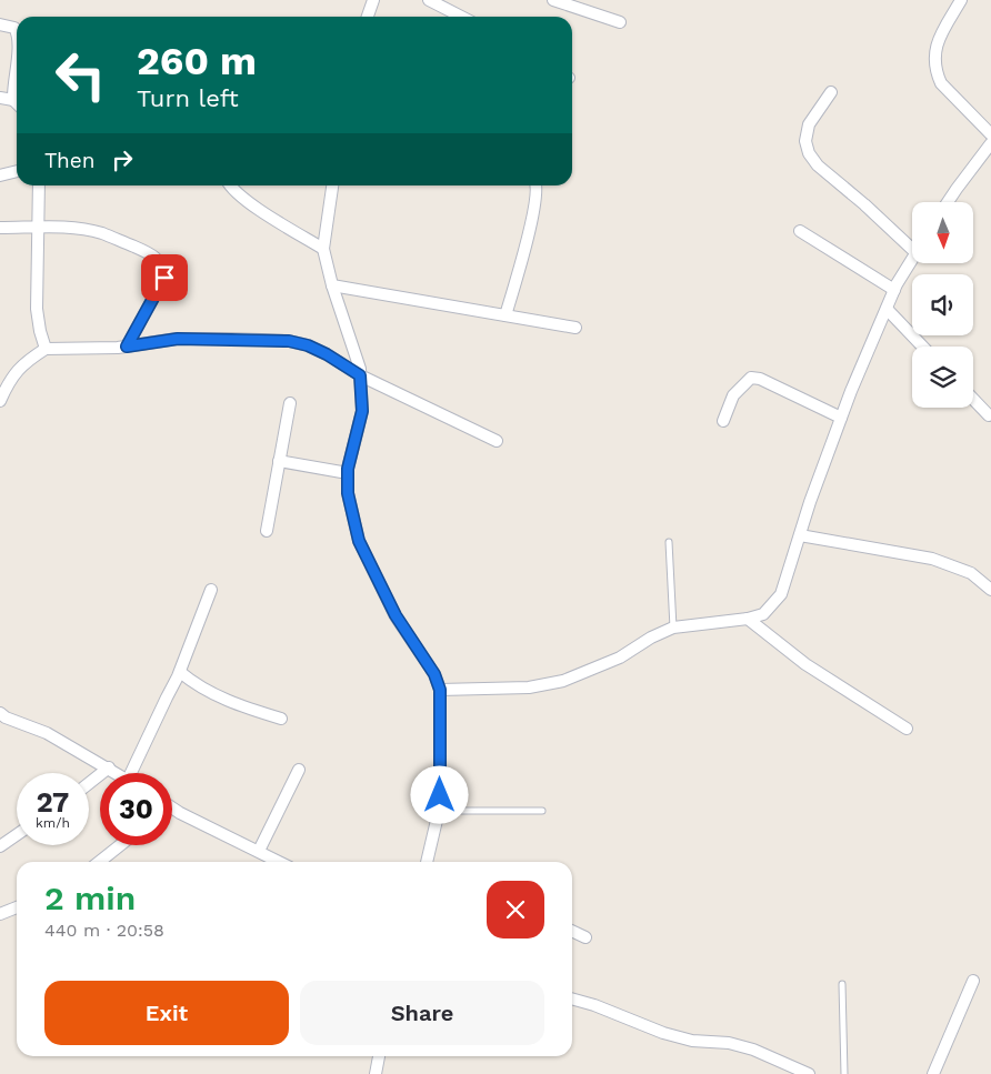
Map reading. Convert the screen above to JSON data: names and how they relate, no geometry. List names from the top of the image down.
{
  "north": "bottom",
  "page": {
    "turn": ["260 m", "Turn left"],
    "then": "Then",
    "speed": "27 km/h",
    "limit": "30",
    "heading": ["2 min", "440 m · 20:58"],
    "buttons": ["Exit", "Share"]
  }
}
